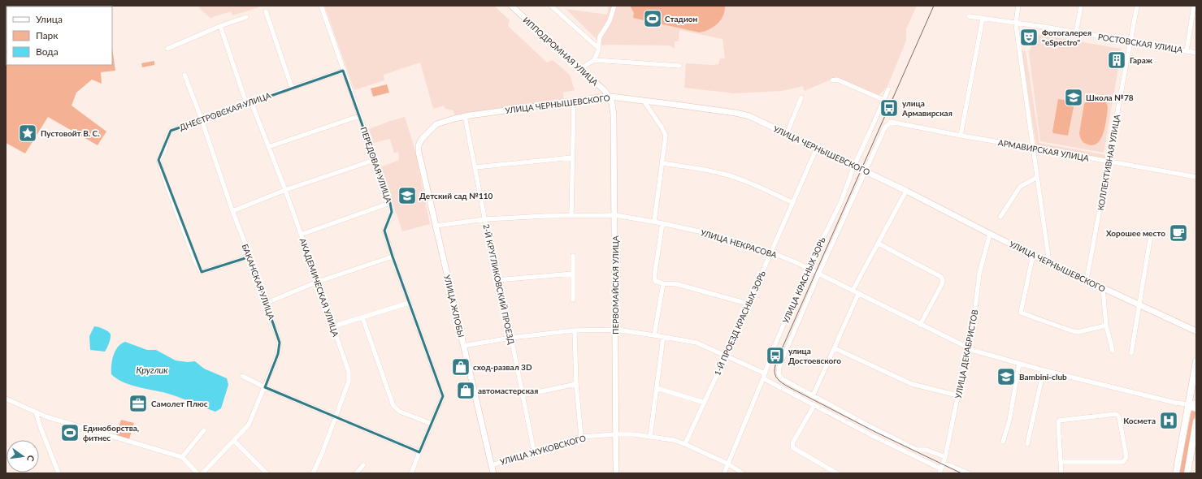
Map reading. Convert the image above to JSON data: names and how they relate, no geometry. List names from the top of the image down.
{
  "streets": {
    "street": [
      "РОСТОВСКАЯ УЛИЦА",
      "ИППОДРОМНАЯ УЛИЦА",
      "УЛИЦА ЧЕРНЫШЕВСКОГО",
      "ДНЕСТРОВСКАЯ УЛИЦА",
      "АРМАВИРСКАЯ УЛИЦА",
      "КОЛЛЕКТИВНАЯ УЛИЦА",
      "ПЕРЕДОВАЯ УЛИЦА",
      "УЛИЦА НЕКРАСОВА",
      "УЛИЦА КРАСНЫХ ЗОРЬ",
      "БАКАНСКАЯ УЛИЦА",
      "2-Й КРУГЛИКОВСКИЙ ПРОЕЗД",
      "ПЕРВОМАЙСКАЯ УЛИЦА",
      "АКАДЕМИЧЕСКАЯ УЛИЦА",
      "УЛИЦА ЖЛОБЫ",
      "1-Й ПРОЕЗД КРАСНЫХ ЗОРЬ",
      "УЛИЦА ДЕКАБРИСТОВ",
      "УЛИЦА ЖУКОВСКОГО"
    ]
  },
  "crossings": [
    ["РОСТОВСКАЯ УЛИЦА", "КОЛЛЕКТИВНАЯ УЛИЦА"],
    ["ИППОДРОМНАЯ УЛИЦА", "УЛИЦА ЧЕРНЫШЕВСКОГО"],
    ["ИППОДРОМНАЯ УЛИЦА", "ПЕРВОМАЙСКАЯ УЛИЦА"],
    ["УЛИЦА ЧЕРНЫШЕВСКОГО", "АРМАВИРСКАЯ УЛИЦА"],
    ["УЛИЦА ЧЕРНЫШЕВСКОГО", "КОЛЛЕКТИВНАЯ УЛИЦА"],
    ["УЛИЦА ЧЕРНЫШЕВСКОГО", "УЛИЦА КРАСНЫХ ЗОРЬ"],
    ["УЛИЦА ЧЕРНЫШЕВСКОГО", "2-Й КРУГЛИКОВСКИЙ ПРОЕЗД"],
    ["УЛИЦА ЧЕРНЫШЕВСКОГО", "ПЕРВОМАЙСКАЯ УЛИЦА"],
    ["УЛИЦА ЧЕРНЫШЕВСКОГО", "УЛИЦА ЖЛОБЫ"],
    ["УЛИЦА ЧЕРНЫШЕВСКОГО", "1-Й ПРОЕЗД КРАСНЫХ ЗОРЬ"],
    ["УЛИЦА ЧЕРНЫШЕВСКОГО", "УЛИЦА ДЕКАБРИСТОВ"],
    ["ДНЕСТРОВСКАЯ УЛИЦА", "ПЕРЕДОВАЯ УЛИЦА"],
    ["ДНЕСТРОВСКАЯ УЛИЦА", "БАКАНСКАЯ УЛИЦА"],
    ["ДНЕСТРОВСКАЯ УЛИЦА", "АКАДЕМИЧЕСКАЯ УЛИЦА"],
    ["АРМАВИРСКАЯ УЛИЦА", "КОЛЛЕКТИВНАЯ УЛИЦА"],
    ["УЛИЦА НЕКРАСОВА", "УЛИЦА КРАСНЫХ ЗОРЬ"],
    ["УЛИЦА НЕКРАСОВА", "2-Й КРУГЛИКОВСКИЙ ПРОЕЗД"],
    ["УЛИЦА НЕКРАСОВА", "ПЕРВОМАЙСКАЯ УЛИЦА"],
    ["УЛИЦА НЕКРАСОВА", "УЛИЦА ЖЛОБЫ"],
    ["УЛИЦА НЕКРАСОВА", "1-Й ПРОЕЗД КРАСНЫХ ЗОРЬ"],
    ["УЛИЦА НЕКРАСОВА", "УЛИЦА ДЕКАБРИСТОВ"],
    ["УЛИЦА КРАСНЫХ ЗОРЬ", "УЛИЦА ЖУКОВСКОГО"],
    ["2-Й КРУГЛИКОВСКИЙ ПРОЕЗД", "УЛИЦА ЖУКОВСКОГО"],
    ["ПЕРВОМАЙСКАЯ УЛИЦА", "УЛИЦА ЖУКОВСКОГО"],
    ["УЛИЦА ЖЛОБЫ", "УЛИЦА ЖУКОВСКОГО"],
    ["1-Й ПРОЕЗД КРАСНЫХ ЗОРЬ", "УЛИЦА ЖУКОВСКОГО"]
  ],
  "water": ["Круглик"],
  "places": {
    "sports": ["Стадион", "Единоборства, фитнес"],
    "theatre": ["Фотогалерея \"eSpectro\""],
    "building": ["Гараж"],
    "school or university": ["Школа №78", "Детский сад №110", "Bambini-club"],
    "bus stop": ["улица Армавирская", "улица Достоевского"],
    "place": ["Пустовойт В. С."],
    "cafe": ["Хорошее место"],
    "shop": ["сход-развал 3D", "автомастерская"],
    "office": ["Самолет Плюс"],
    "hospital": ["Космета"]
  },
  "legend": ["Улица", "Парк", "Вода"],
  "north": "right"
}
